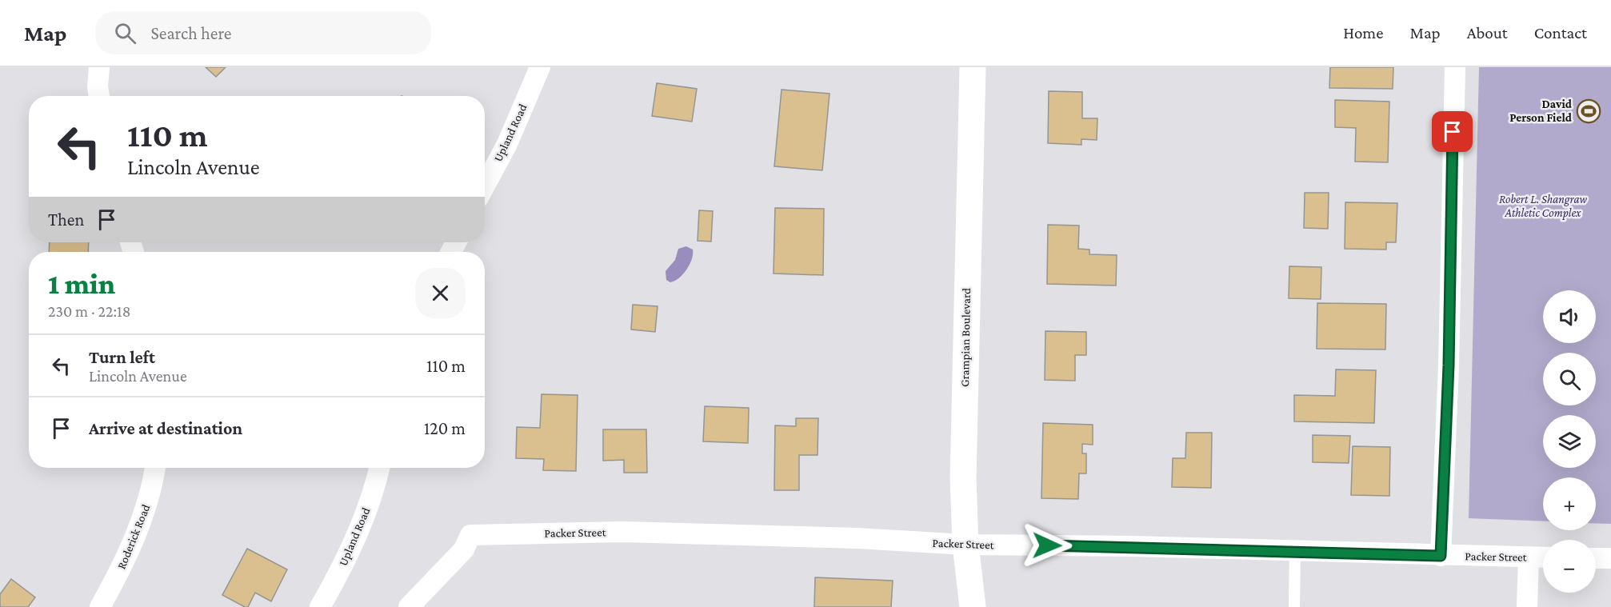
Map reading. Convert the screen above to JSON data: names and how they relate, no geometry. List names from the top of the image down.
{
  "streets": {
    "street": [
      "Upland Road",
      "Grampian Boulevard",
      "Packer Street",
      "Roderick Road"
    ]
  },
  "crossings": [
    ["Grampian Boulevard", "Packer Street"]
  ],
  "parks": ["Robert L. Shangraw Athletic Complex"],
  "places": {
    "sports": ["David Person Field"]
  },
  "page": {
    "header": "Map",
    "search": "Search here",
    "nav": [
      "Home",
      "Map",
      "About",
      "Contact"
    ],
    "turn": ["110 m", "Lincoln Avenue"],
    "then": "Then",
    "heading": ["1 min", "230 m · 22:18"],
    "map_buttons": ["+", "−"],
    "list": [
      {
        "name": "Turn left",
        "note": "Lincoln Avenue",
        "value": "110 m"
      },
      {
        "name": "Arrive at destination",
        "value": "120 m"
      }
    ]
  }
}
